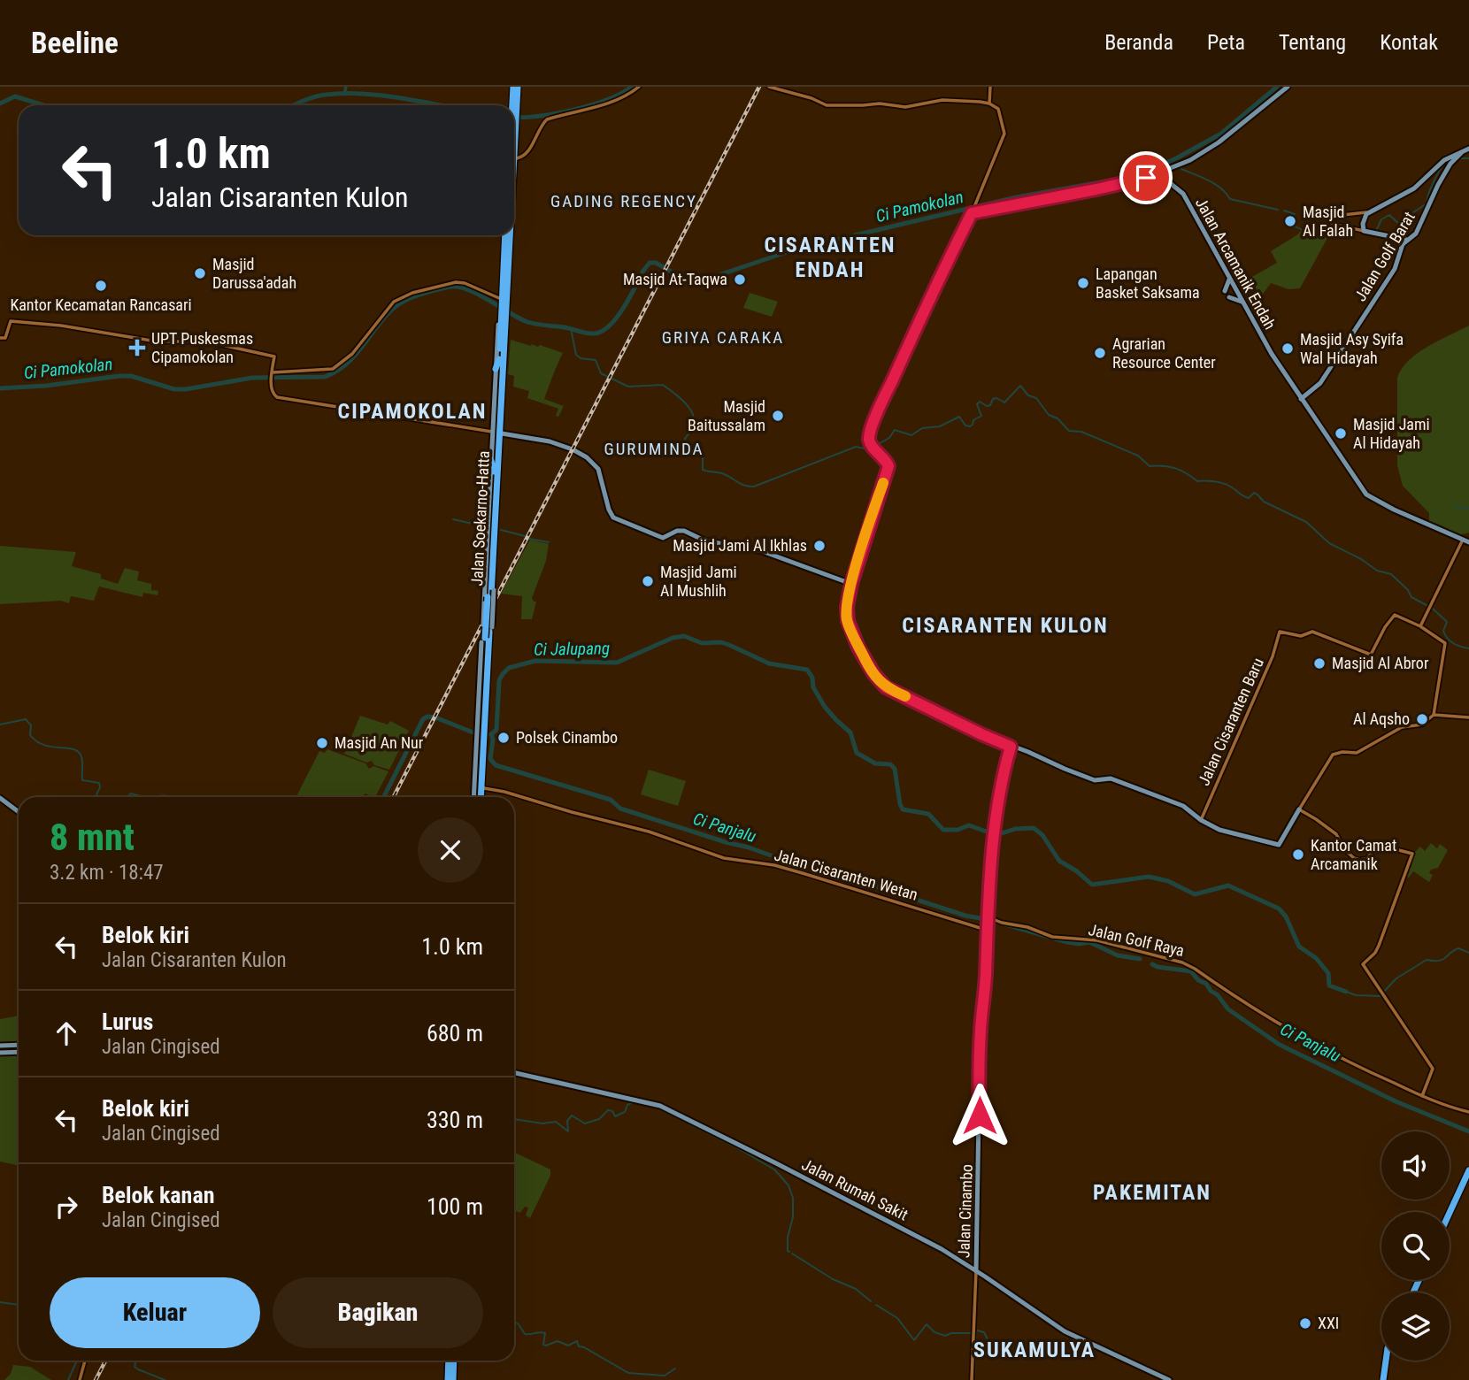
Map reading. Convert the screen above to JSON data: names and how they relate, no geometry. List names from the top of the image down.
{
  "streets": {
    "highway": ["Jalan Soekarno-Hatta"],
    "main road": [
      "Jalan Golf Barat",
      "Jalan Arcamanik Endah",
      "Jalan Rumah Sakit",
      "Jalan Cinambo"
    ],
    "street": ["Jalan Cisaranten Baru", "Jalan Cisaranten Wetan", "Jalan Golf Raya"]
  },
  "crossings": [
    ["Jalan Golf Barat", "Jalan Arcamanik Endah"],
    ["Jalan Soekarno-Hatta", "Jalan Cisaranten Wetan"],
    ["Jalan Cisaranten Wetan", "Jalan Cinambo"],
    ["Jalan Golf Raya", "Jalan Cinambo"],
    ["Jalan Rumah Sakit", "Jalan Cinambo"]
  ],
  "districts": [
    "GADING REGENCY",
    "CISARANTEN ENDAH",
    "GRIYA CARAKA",
    "CIPAMOKOLAN",
    "GURUMINDA",
    "CISARANTEN KULON",
    "PAKEMITAN",
    "SUKAMULYA"
  ],
  "water": ["Ci Pamokolan", "Ci Jalupang", "Ci Panjalu"],
  "places": {
    "other": [
      "Masjid Al Falah",
      "Masjid Darussa'adah",
      "Masjid At-Taqwa",
      "Lapangan Basket Saksama",
      "Kantor Kecamatan Rancasari",
      "Masjid Asy Syifa Wal Hidayah",
      "Agrarian Resource Center",
      "Masjid Baitussalam",
      "Masjid Jami Al Hidayah",
      "Masjid Jami Al Ikhlas",
      "Masjid Jami Al Mushlih",
      "Masjid Al Abror",
      "Al Aqsho",
      "Polsek Cinambo",
      "Masjid An Nur",
      "Kantor Camat Arcamanik",
      "XXI"
    ],
    "health": ["UPT Puskesmas Cipamokolan"]
  },
  "page": {
    "header": "Beeline",
    "nav": [
      "Beranda",
      "Peta",
      "Tentang",
      "Kontak"
    ],
    "turn": ["1.0 km", "Jalan Cisaranten Kulon"],
    "heading": ["8 mnt", "3.2 km · 18:47"],
    "list": [
      {
        "name": "Belok kiri",
        "note": "Jalan Cisaranten Kulon",
        "value": "1.0 km"
      },
      {
        "name": "Lurus",
        "note": "Jalan Cingised",
        "value": "680 m"
      },
      {
        "name": "Belok kiri",
        "note": "Jalan Cingised",
        "value": "330 m"
      },
      {
        "name": "Belok kanan",
        "note": "Jalan Cingised",
        "value": "100 m"
      }
    ],
    "buttons": ["Keluar", "Bagikan"]
  }
}
